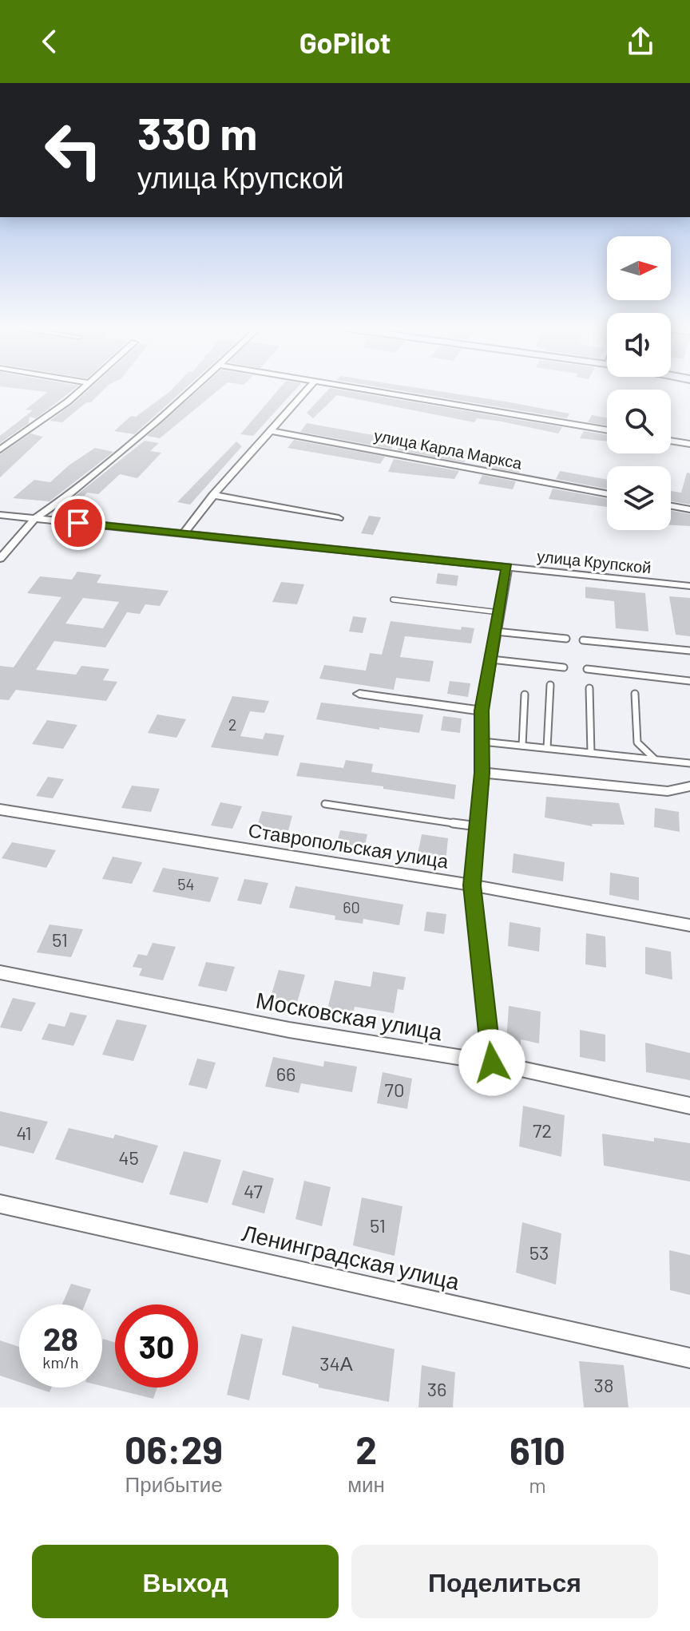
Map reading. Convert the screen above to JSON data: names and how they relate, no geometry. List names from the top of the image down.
{
  "streets": {
    "street": [
      "улица Карла Маркса",
      "улица Крупской",
      "Ставропольская улица",
      "Московская улица",
      "Ленинградская улица"
    ]
  },
  "house_numbers": [
    "2",
    "54",
    "60",
    "51",
    "66",
    "70",
    "72",
    "41",
    "45",
    "47",
    "51",
    "53",
    "34А",
    "38",
    "36"
  ],
  "north": "right",
  "page": {
    "header": "GoPilot",
    "turn": ["330 m", "улица Крупской"],
    "speed": "28 km/h",
    "limit": "30",
    "eta": [
      "06:29",
      "Прибытие",
      "2",
      "мин",
      "610",
      "m"
    ],
    "buttons": ["Выход", "Поделиться"]
  }
}
